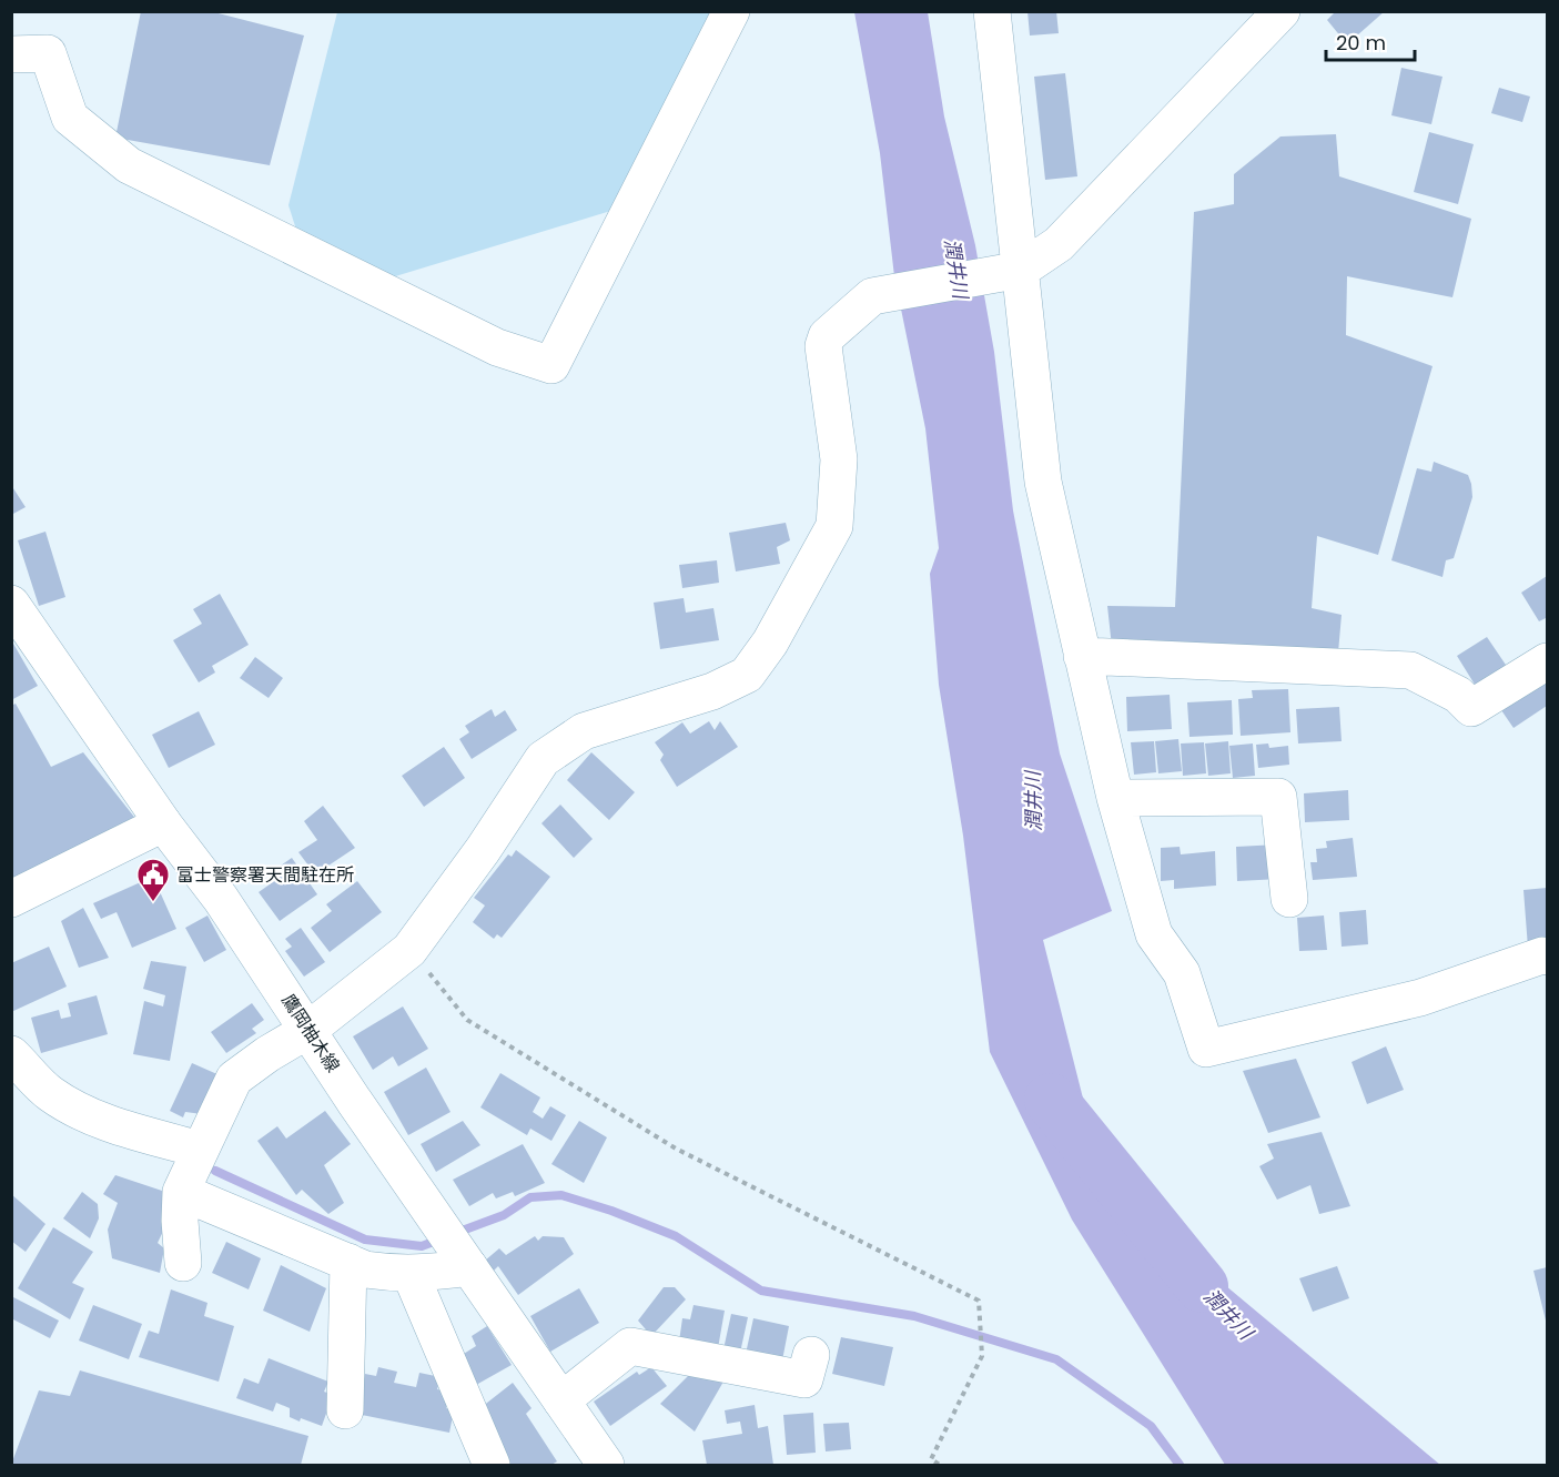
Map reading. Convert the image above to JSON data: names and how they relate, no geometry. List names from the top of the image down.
{
  "streets": {
    "street": ["鷹岡柚木線"]
  },
  "water": ["潤井川"],
  "places": {
    "public building": ["富士警察署天間駐在所"]
  },
  "scale_bar": "20 m"
}
